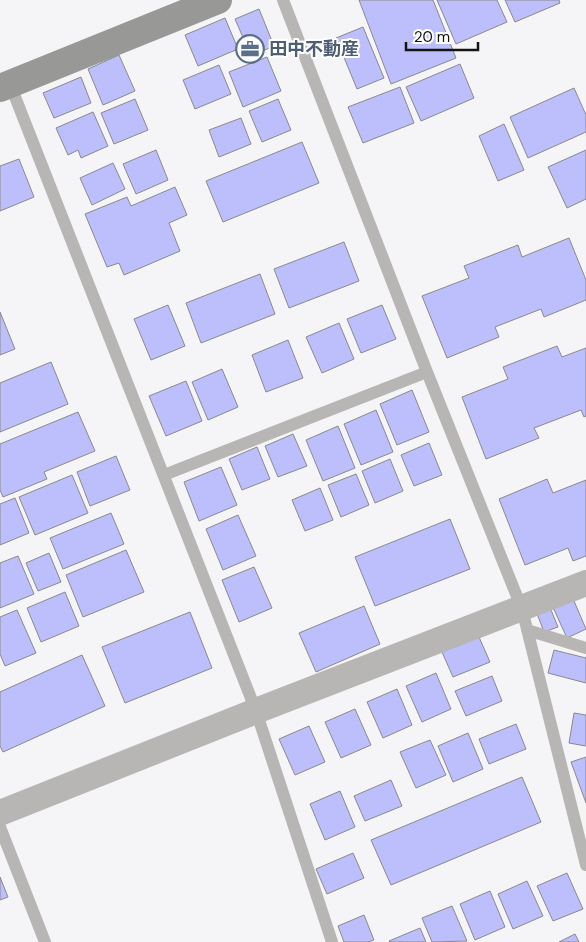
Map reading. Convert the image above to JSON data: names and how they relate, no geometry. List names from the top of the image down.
{
  "places": {
    "office": ["田中不動産"]
  },
  "scale_bar": "20 m"
}
